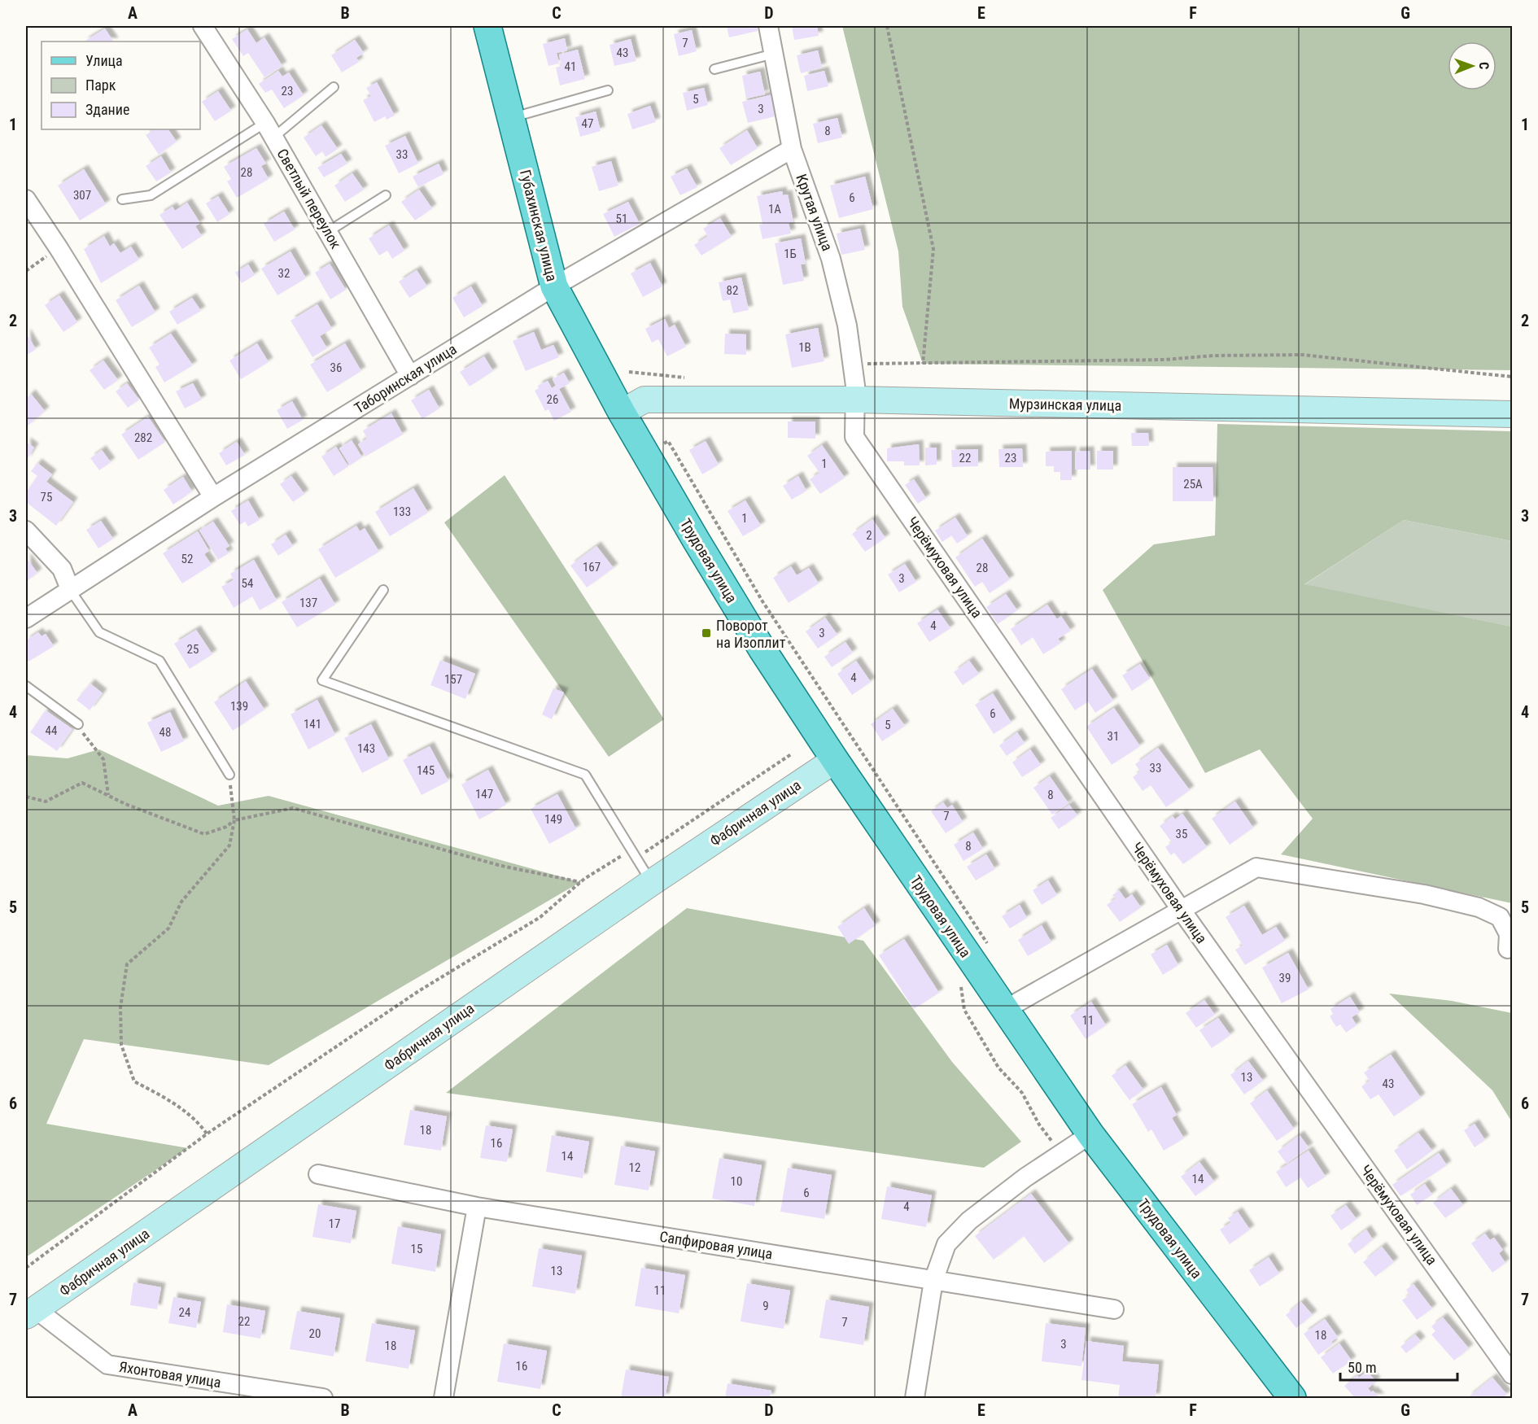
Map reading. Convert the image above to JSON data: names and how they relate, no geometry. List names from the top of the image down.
{
  "streets": {
    "main road": ["Губахинская улица", "Трудовая улица"],
    "street": [
      "Светлый переулок",
      "Крутая улица",
      "Таборинская улица",
      "Мурзинская улица",
      "Черёмуховая улица",
      "Фабричная улица",
      "Сапфировая улица",
      "Яхонтовая улица"
    ]
  },
  "crossings": [
    ["Светлый переулок", "Таборинская улица"],
    ["Крутая улица", "Таборинская улица"],
    ["Крутая улица", "Мурзинская улица"],
    ["Крутая улица", "Черёмуховая улица"],
    ["Губахинская улица", "Таборинская улица"],
    ["Губахинская улица", "Мурзинская улица"],
    ["Губахинская улица", "Трудовая улица"],
    ["Мурзинская улица", "Трудовая улица"],
    ["Мурзинская улица", "Черёмуховая улица"],
    ["Трудовая улица", "Фабричная улица"],
    ["Фабричная улица", "Яхонтовая улица"]
  ],
  "places": {
    "transit": ["Поворот на Изоплит"]
  },
  "house_numbers": [
    "7",
    "43",
    "41",
    "23",
    "5",
    "3",
    "47",
    "8",
    "33",
    "28",
    "307",
    "6",
    "1А",
    "51",
    "1Б",
    "32",
    "82",
    "1В",
    "36",
    "26",
    "282",
    "22",
    "23",
    "1",
    "25А",
    "75",
    "133",
    "1",
    "2",
    "52",
    "167",
    "28",
    "3",
    "54",
    "137",
    "4",
    "3",
    "25",
    "4",
    "157",
    "139",
    "6",
    "141",
    "5",
    "44",
    "48",
    "31",
    "143",
    "33",
    "145",
    "147",
    "8",
    "7",
    "149",
    "35",
    "8",
    "39",
    "11",
    "13",
    "43",
    "18",
    "16",
    "14",
    "12",
    "14",
    "10",
    "6",
    "4",
    "17",
    "15",
    "13",
    "11",
    "9",
    "24",
    "22",
    "7",
    "20",
    "18",
    "3",
    "18",
    "16"
  ],
  "legend": ["Улица", "Парк", "Здание"],
  "scale_bar": "50 m",
  "north": "right",
  "grid": {
    "columns": [
      "A",
      "B",
      "C",
      "D",
      "E",
      "F",
      "G"
    ],
    "rows": [
      "1",
      "2",
      "3",
      "4",
      "5",
      "6",
      "7"
    ]
  }
}
